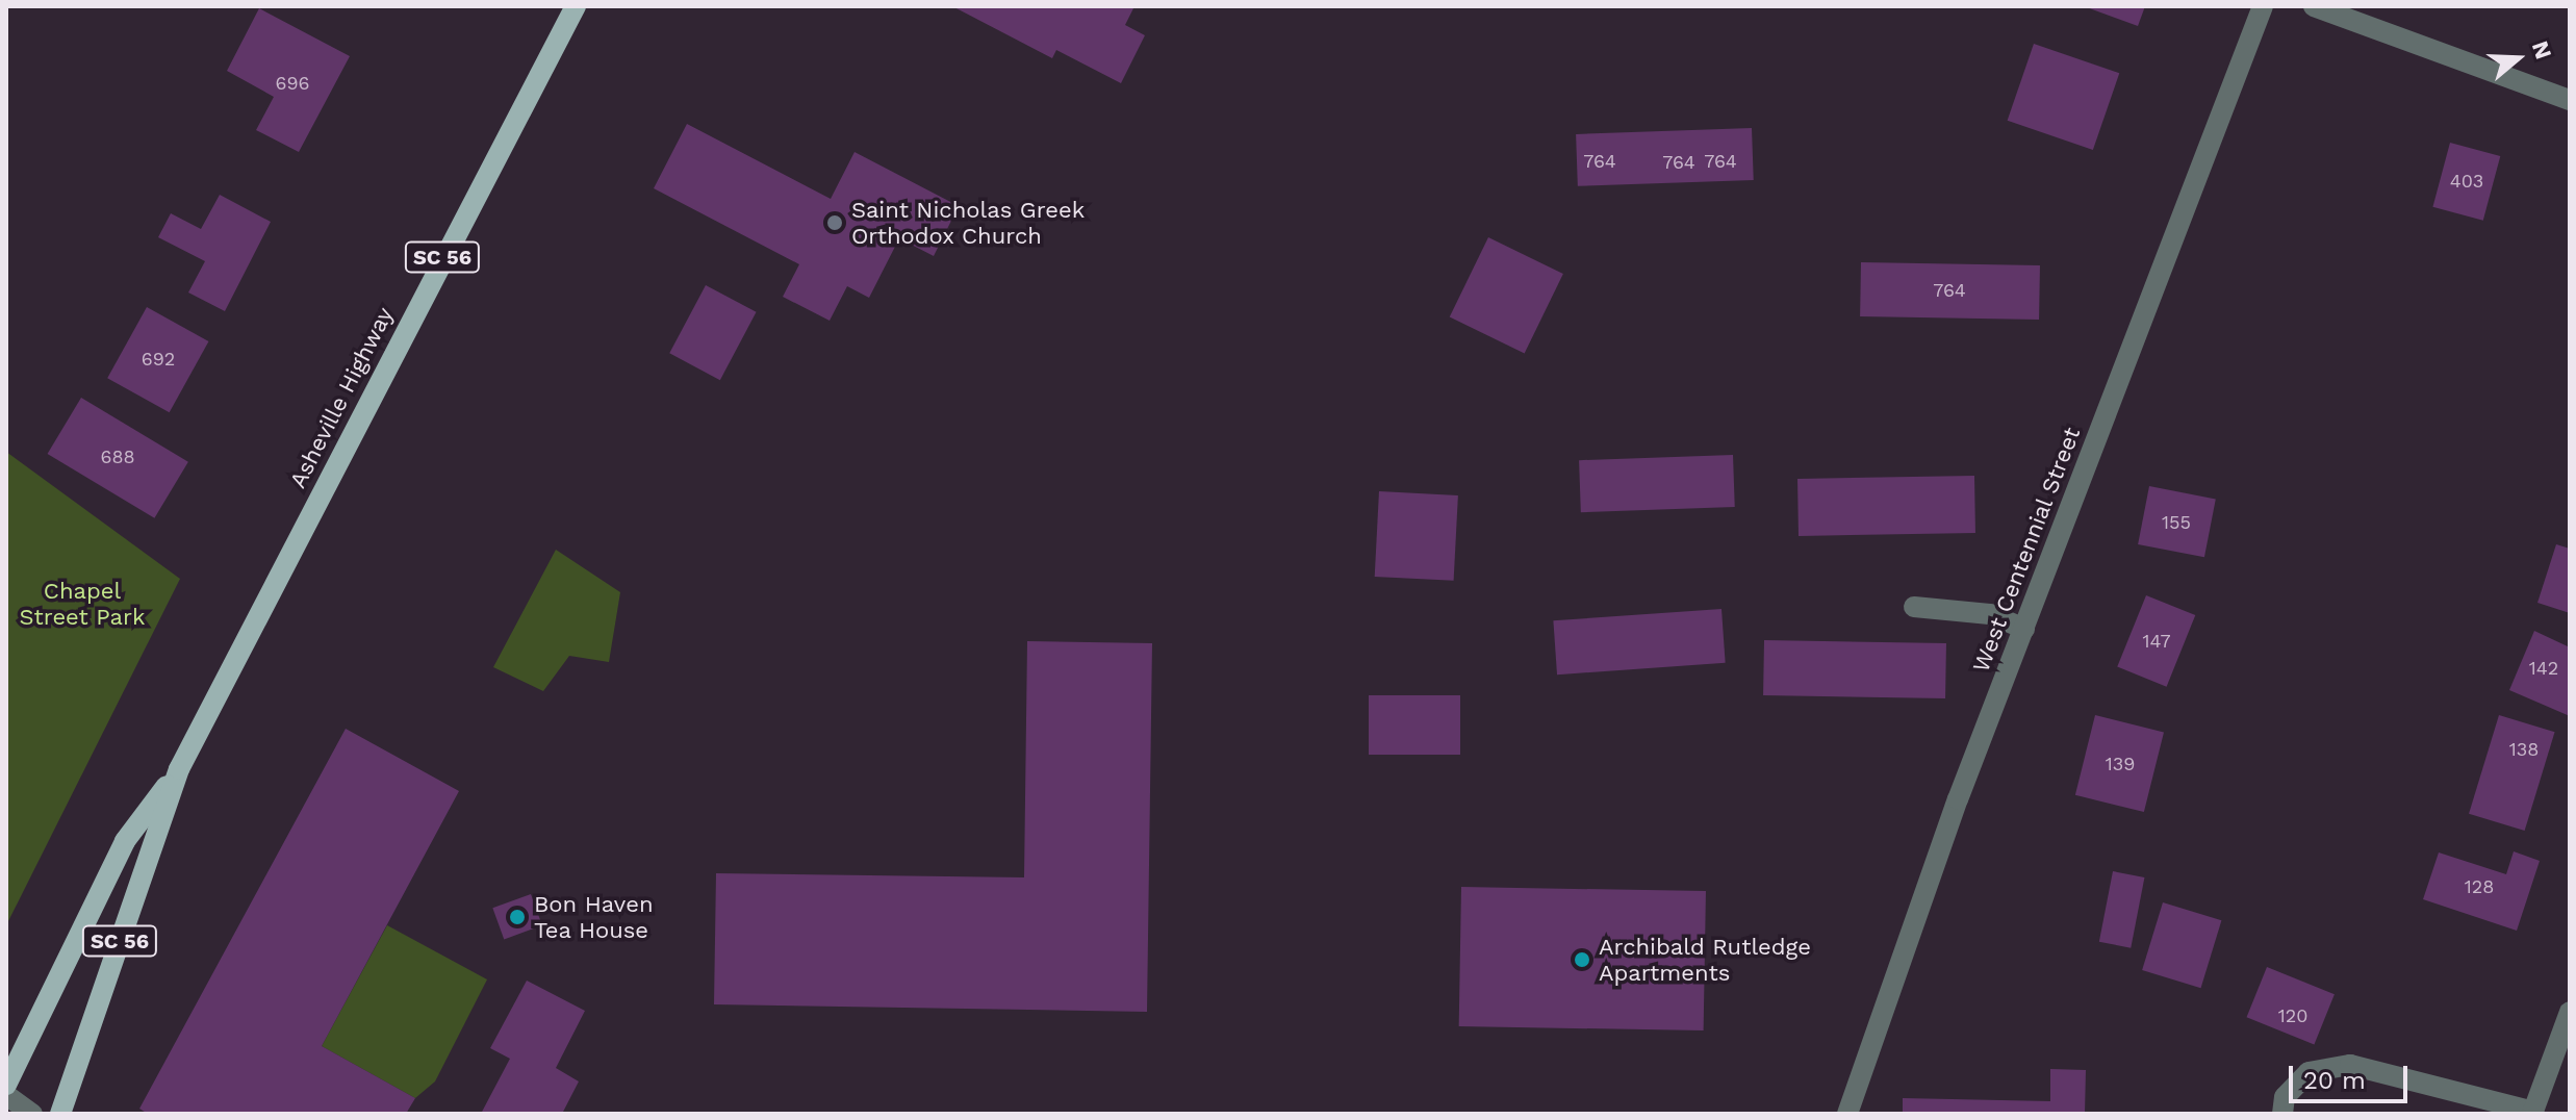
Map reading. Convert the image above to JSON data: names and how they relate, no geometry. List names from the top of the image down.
{
  "streets": {
    "main road": ["SC 56", "Asheville Highway"],
    "street": ["West Centennial Street"]
  },
  "parks": ["Chapel Street Park"],
  "places": ["Saint Nicholas Greek Orthodox Church", "Bon Haven Tea House", "Archibald Rutledge Apartments"],
  "house_numbers": [
    "696",
    "764",
    "764",
    "764",
    "403",
    "764",
    "692",
    "688",
    "155",
    "147",
    "142",
    "138",
    "139",
    "128",
    "120"
  ],
  "scale_bar": "20 m",
  "north": "right"
}
